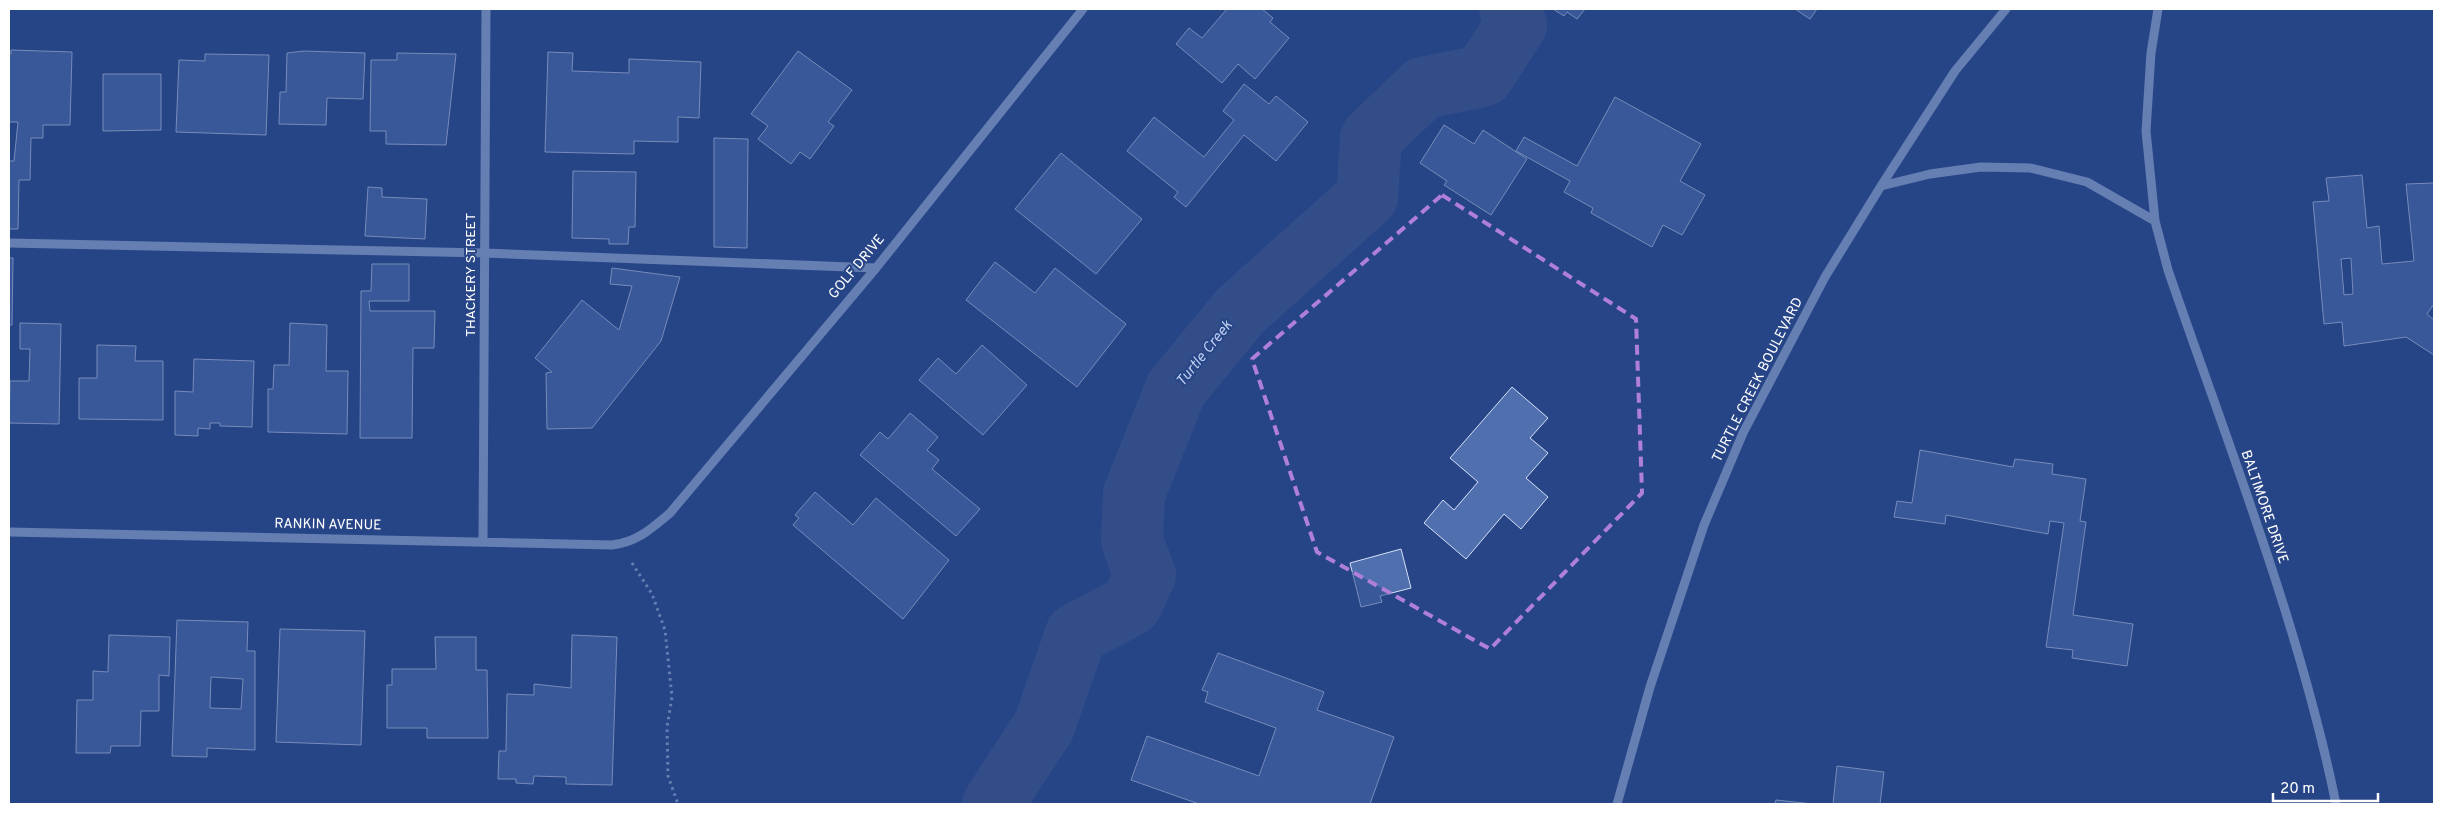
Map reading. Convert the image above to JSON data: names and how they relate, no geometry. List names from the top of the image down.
{
  "streets": {
    "street": [
      "GOLF DRIVE",
      "THACKERY STREET",
      "TURTLE CREEK BOULEVARD",
      "BALTIMORE DRIVE",
      "RANKIN AVENUE"
    ]
  },
  "crossings": [
    ["GOLF DRIVE", "RANKIN AVENUE"],
    ["THACKERY STREET", "RANKIN AVENUE"]
  ],
  "water": ["Turtle Creek"],
  "scale_bar": "20 m"
}
